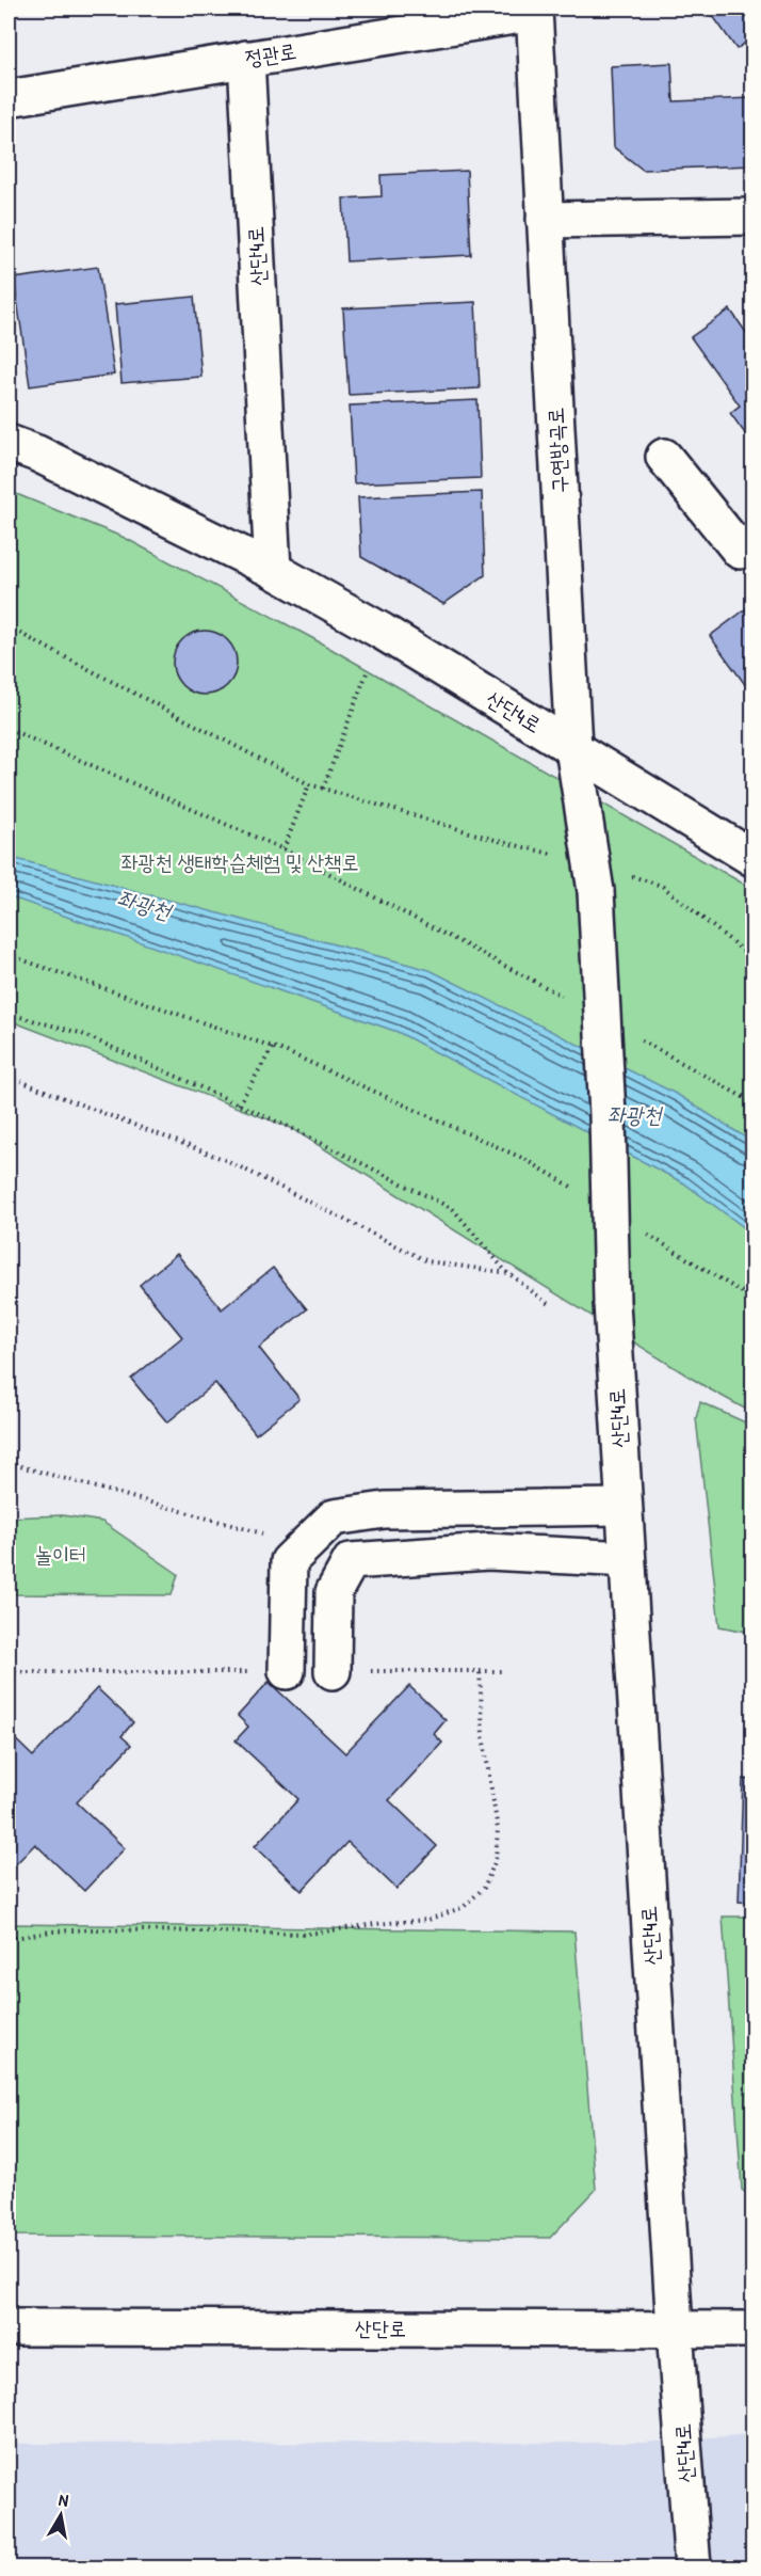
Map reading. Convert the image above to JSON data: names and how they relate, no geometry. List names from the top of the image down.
{
  "streets": {
    "street": [
      "정관로",
      "산단4로",
      "구연방곡로",
      "산단로"
    ]
  },
  "crossings": [
    ["정관로", "산단4로"],
    ["정관로", "구연방곡로"],
    ["산단4로", "구연방곡로"],
    ["산단4로", "산단로"]
  ],
  "water": ["좌광천"],
  "parks": ["좌광천 생태학습체험 및 산책로", "놀이터"],
  "north": "top"
}
